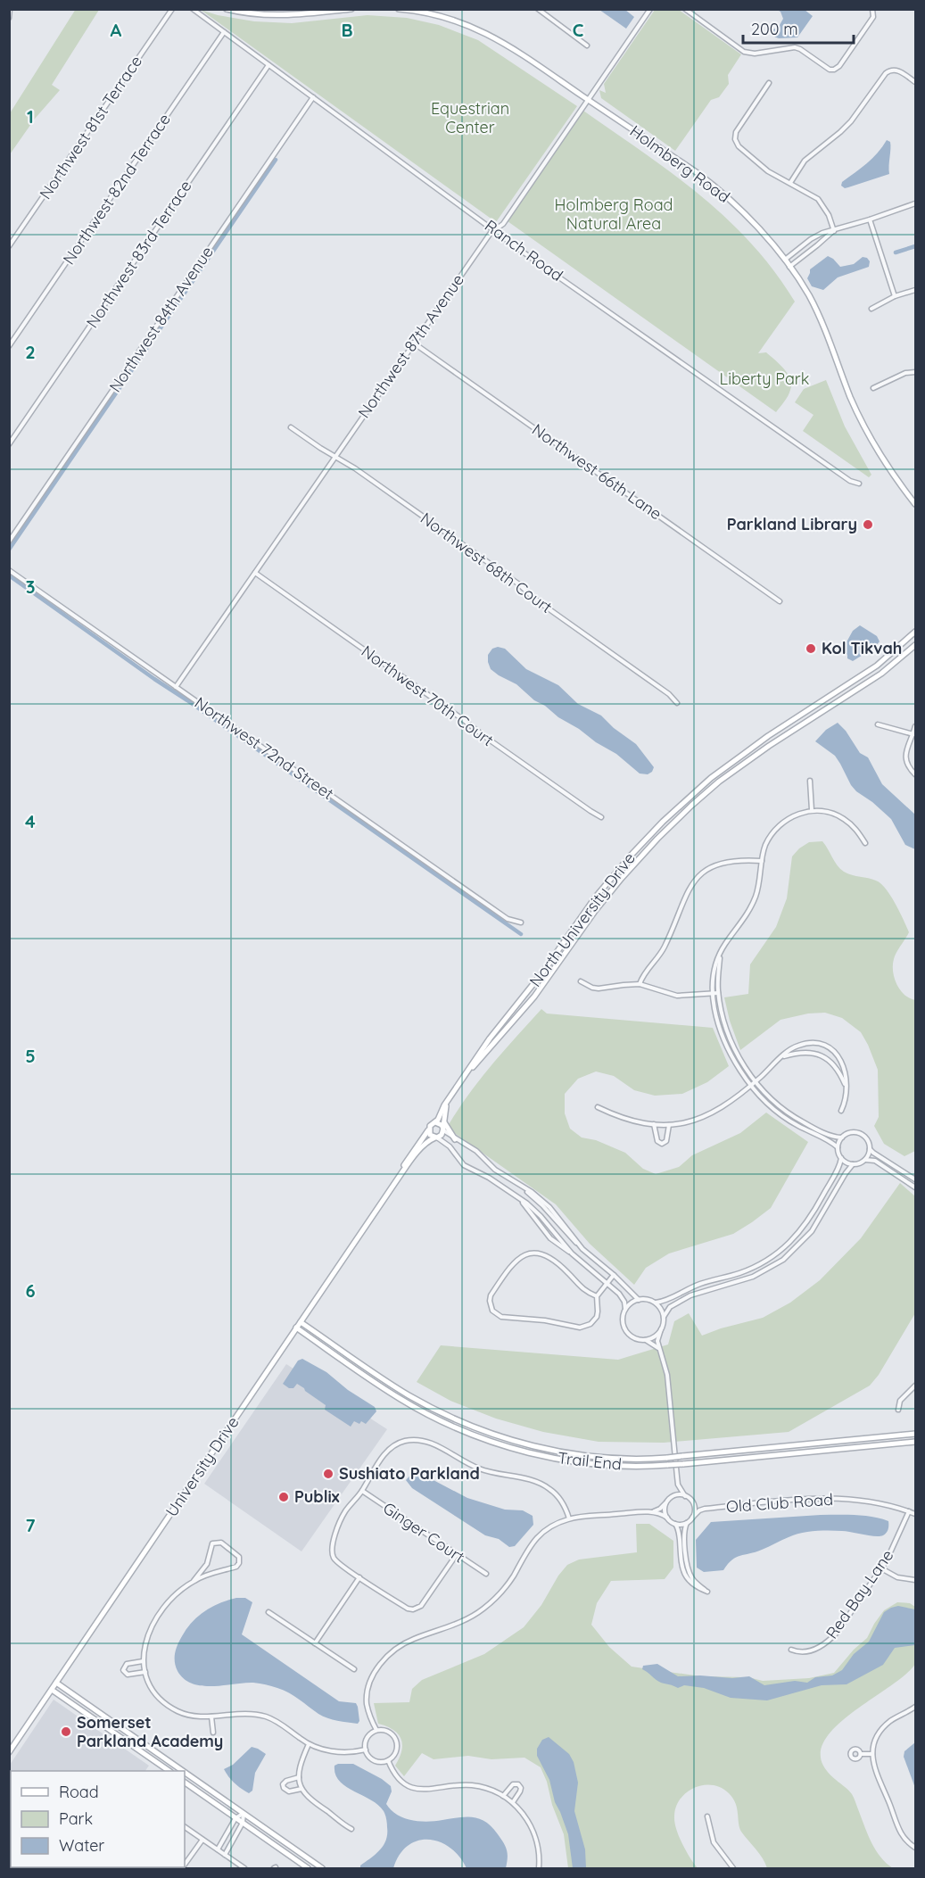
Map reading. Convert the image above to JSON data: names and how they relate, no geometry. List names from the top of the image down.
{
  "streets": {
    "street": [
      "Northwest 81st Terrace",
      "Holmberg Road",
      "Northwest 82nd Terrace",
      "Ranch Road",
      "Northwest 83rd Terrace",
      "Northwest 84th Avenue",
      "Northwest 87th Avenue",
      "Northwest 66th Lane",
      "Northwest 68th Court",
      "Northwest 70th Court",
      "Northwest 72nd Street",
      "North University Drive",
      "Trail End",
      "University Drive",
      "Old Club Road",
      "Ginger Court",
      "Red Bay Lane"
    ]
  },
  "crossings": [
    ["Holmberg Road", "Northwest 87th Avenue"],
    ["Northwest 82nd Terrace", "Ranch Road"],
    ["Ranch Road", "Northwest 83rd Terrace"],
    ["Ranch Road", "Northwest 84th Avenue"],
    ["Ranch Road", "Northwest 87th Avenue"],
    ["Northwest 87th Avenue", "Northwest 66th Lane"],
    ["Northwest 87th Avenue", "Northwest 68th Court"],
    ["Northwest 87th Avenue", "Northwest 70th Court"],
    ["Northwest 87th Avenue", "Northwest 72nd Street"],
    ["Trail End", "University Drive"],
    ["Old Club Road", "Red Bay Lane"]
  ],
  "parks": ["Equestrian Center", "Holmberg Road Natural Area", "Liberty Park"],
  "places": [
    "Parkland Library",
    "Kol Tikvah",
    "Sushiato Parkland",
    "Publix",
    "Somerset Parkland Academy"
  ],
  "legend": ["Road", "Park", "Water"],
  "scale_bar": "200 m",
  "grid": {
    "columns": ["A", "B", "C"],
    "rows": [
      "1",
      "2",
      "3",
      "4",
      "5",
      "6",
      "7"
    ]
  }
}
